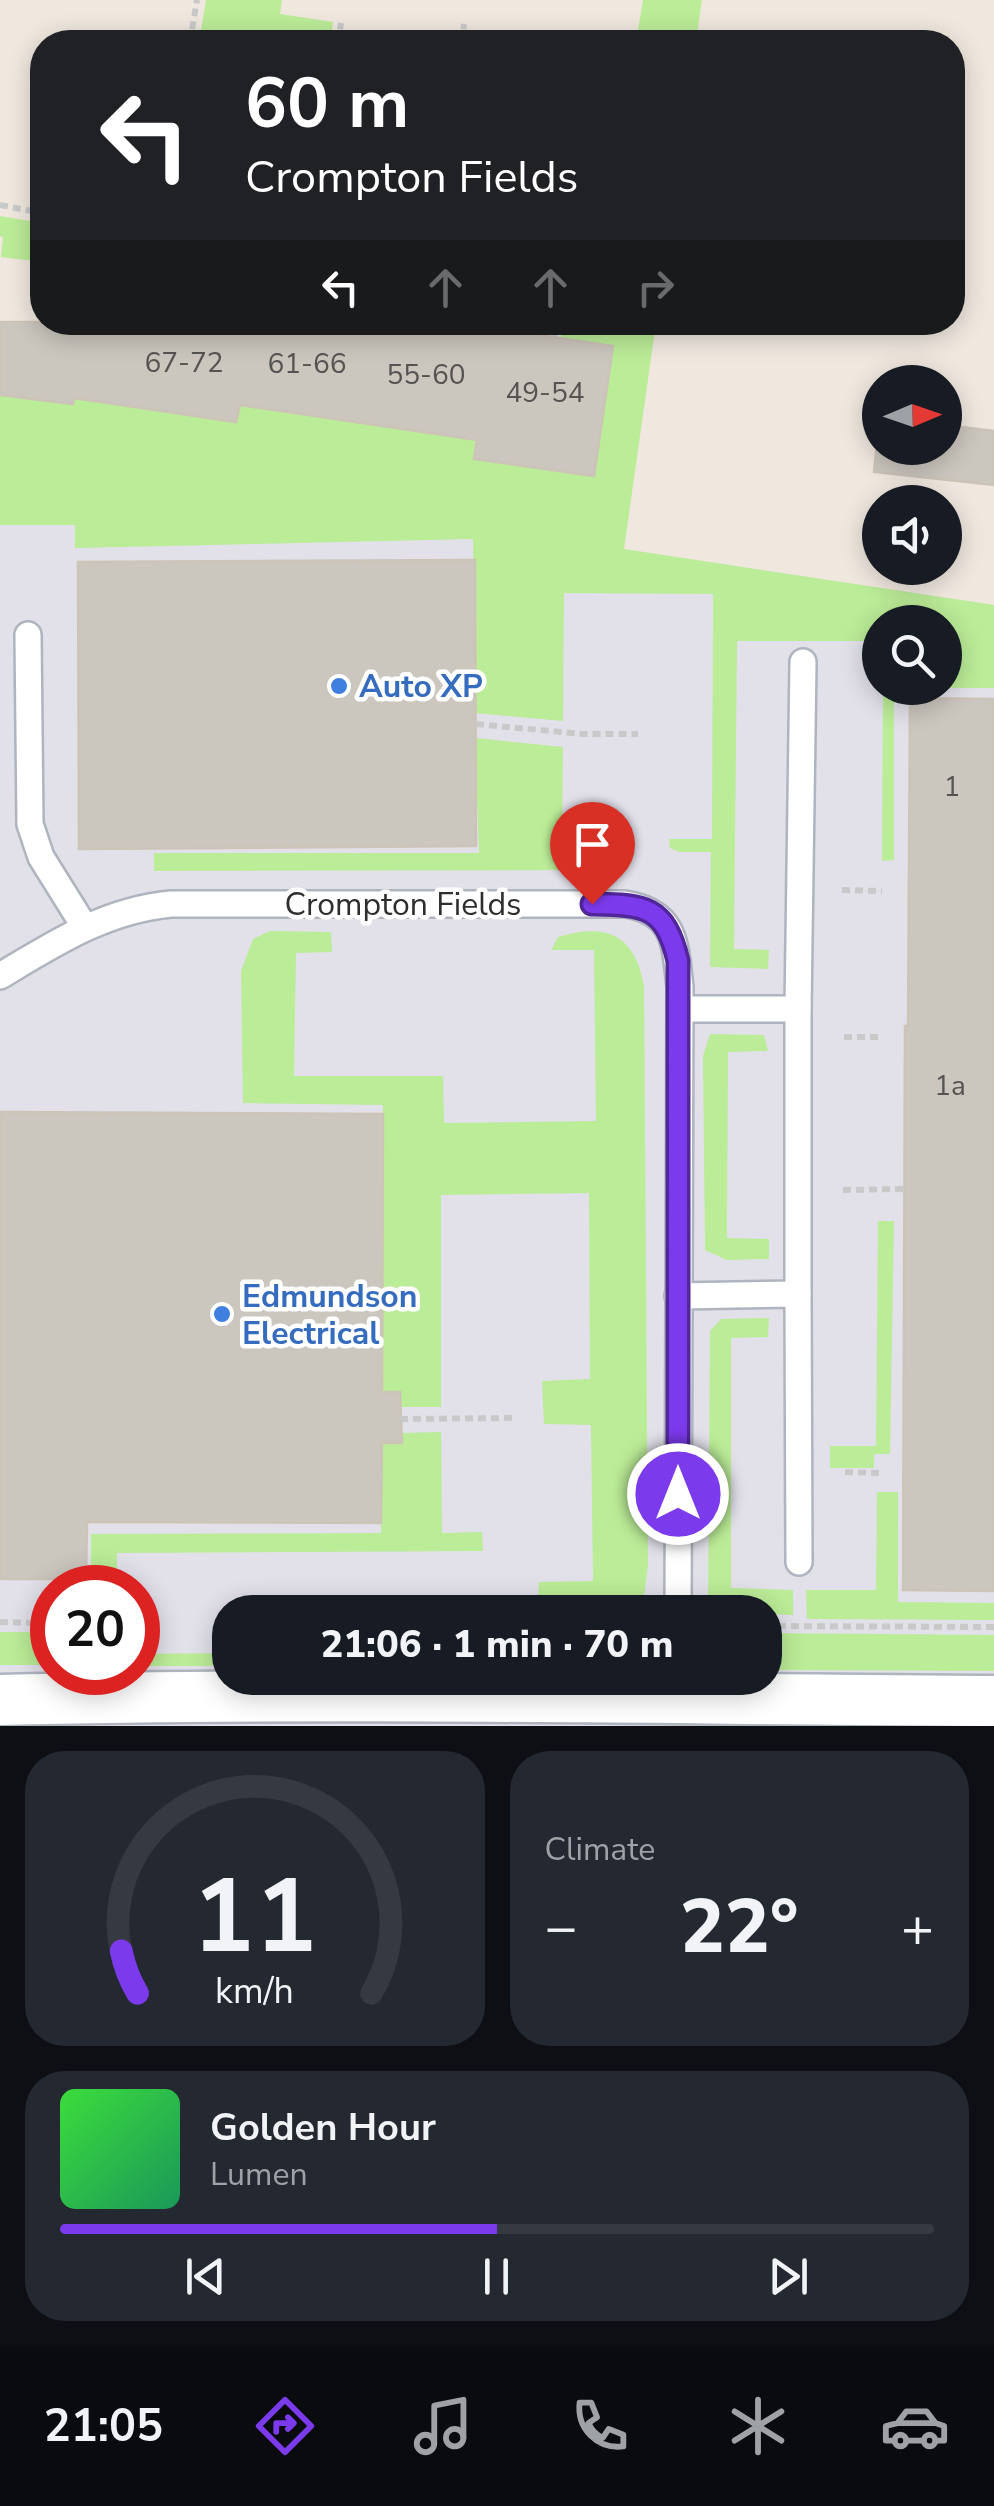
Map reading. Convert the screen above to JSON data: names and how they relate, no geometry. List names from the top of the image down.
{
  "streets": {
    "lane": ["Crompton Fields"]
  },
  "places": ["Auto XP", "Edmundson Electrical"],
  "house_numbers": [
    "67-72",
    "61-66",
    "55-60",
    "49-54",
    "1",
    "1a"
  ],
  "north": "right",
  "page": {
    "turn": ["60 m", "Crompton Fields"],
    "limit": "20",
    "trip": "21:06 · 1 min · 70 m",
    "tile": "Climate",
    "heat": ["−", "22°", "+"],
    "song": ["Golden Hour", "Lumen"],
    "tabs": "21:05",
    "gauge": ["11", "km/h"]
  }
}
